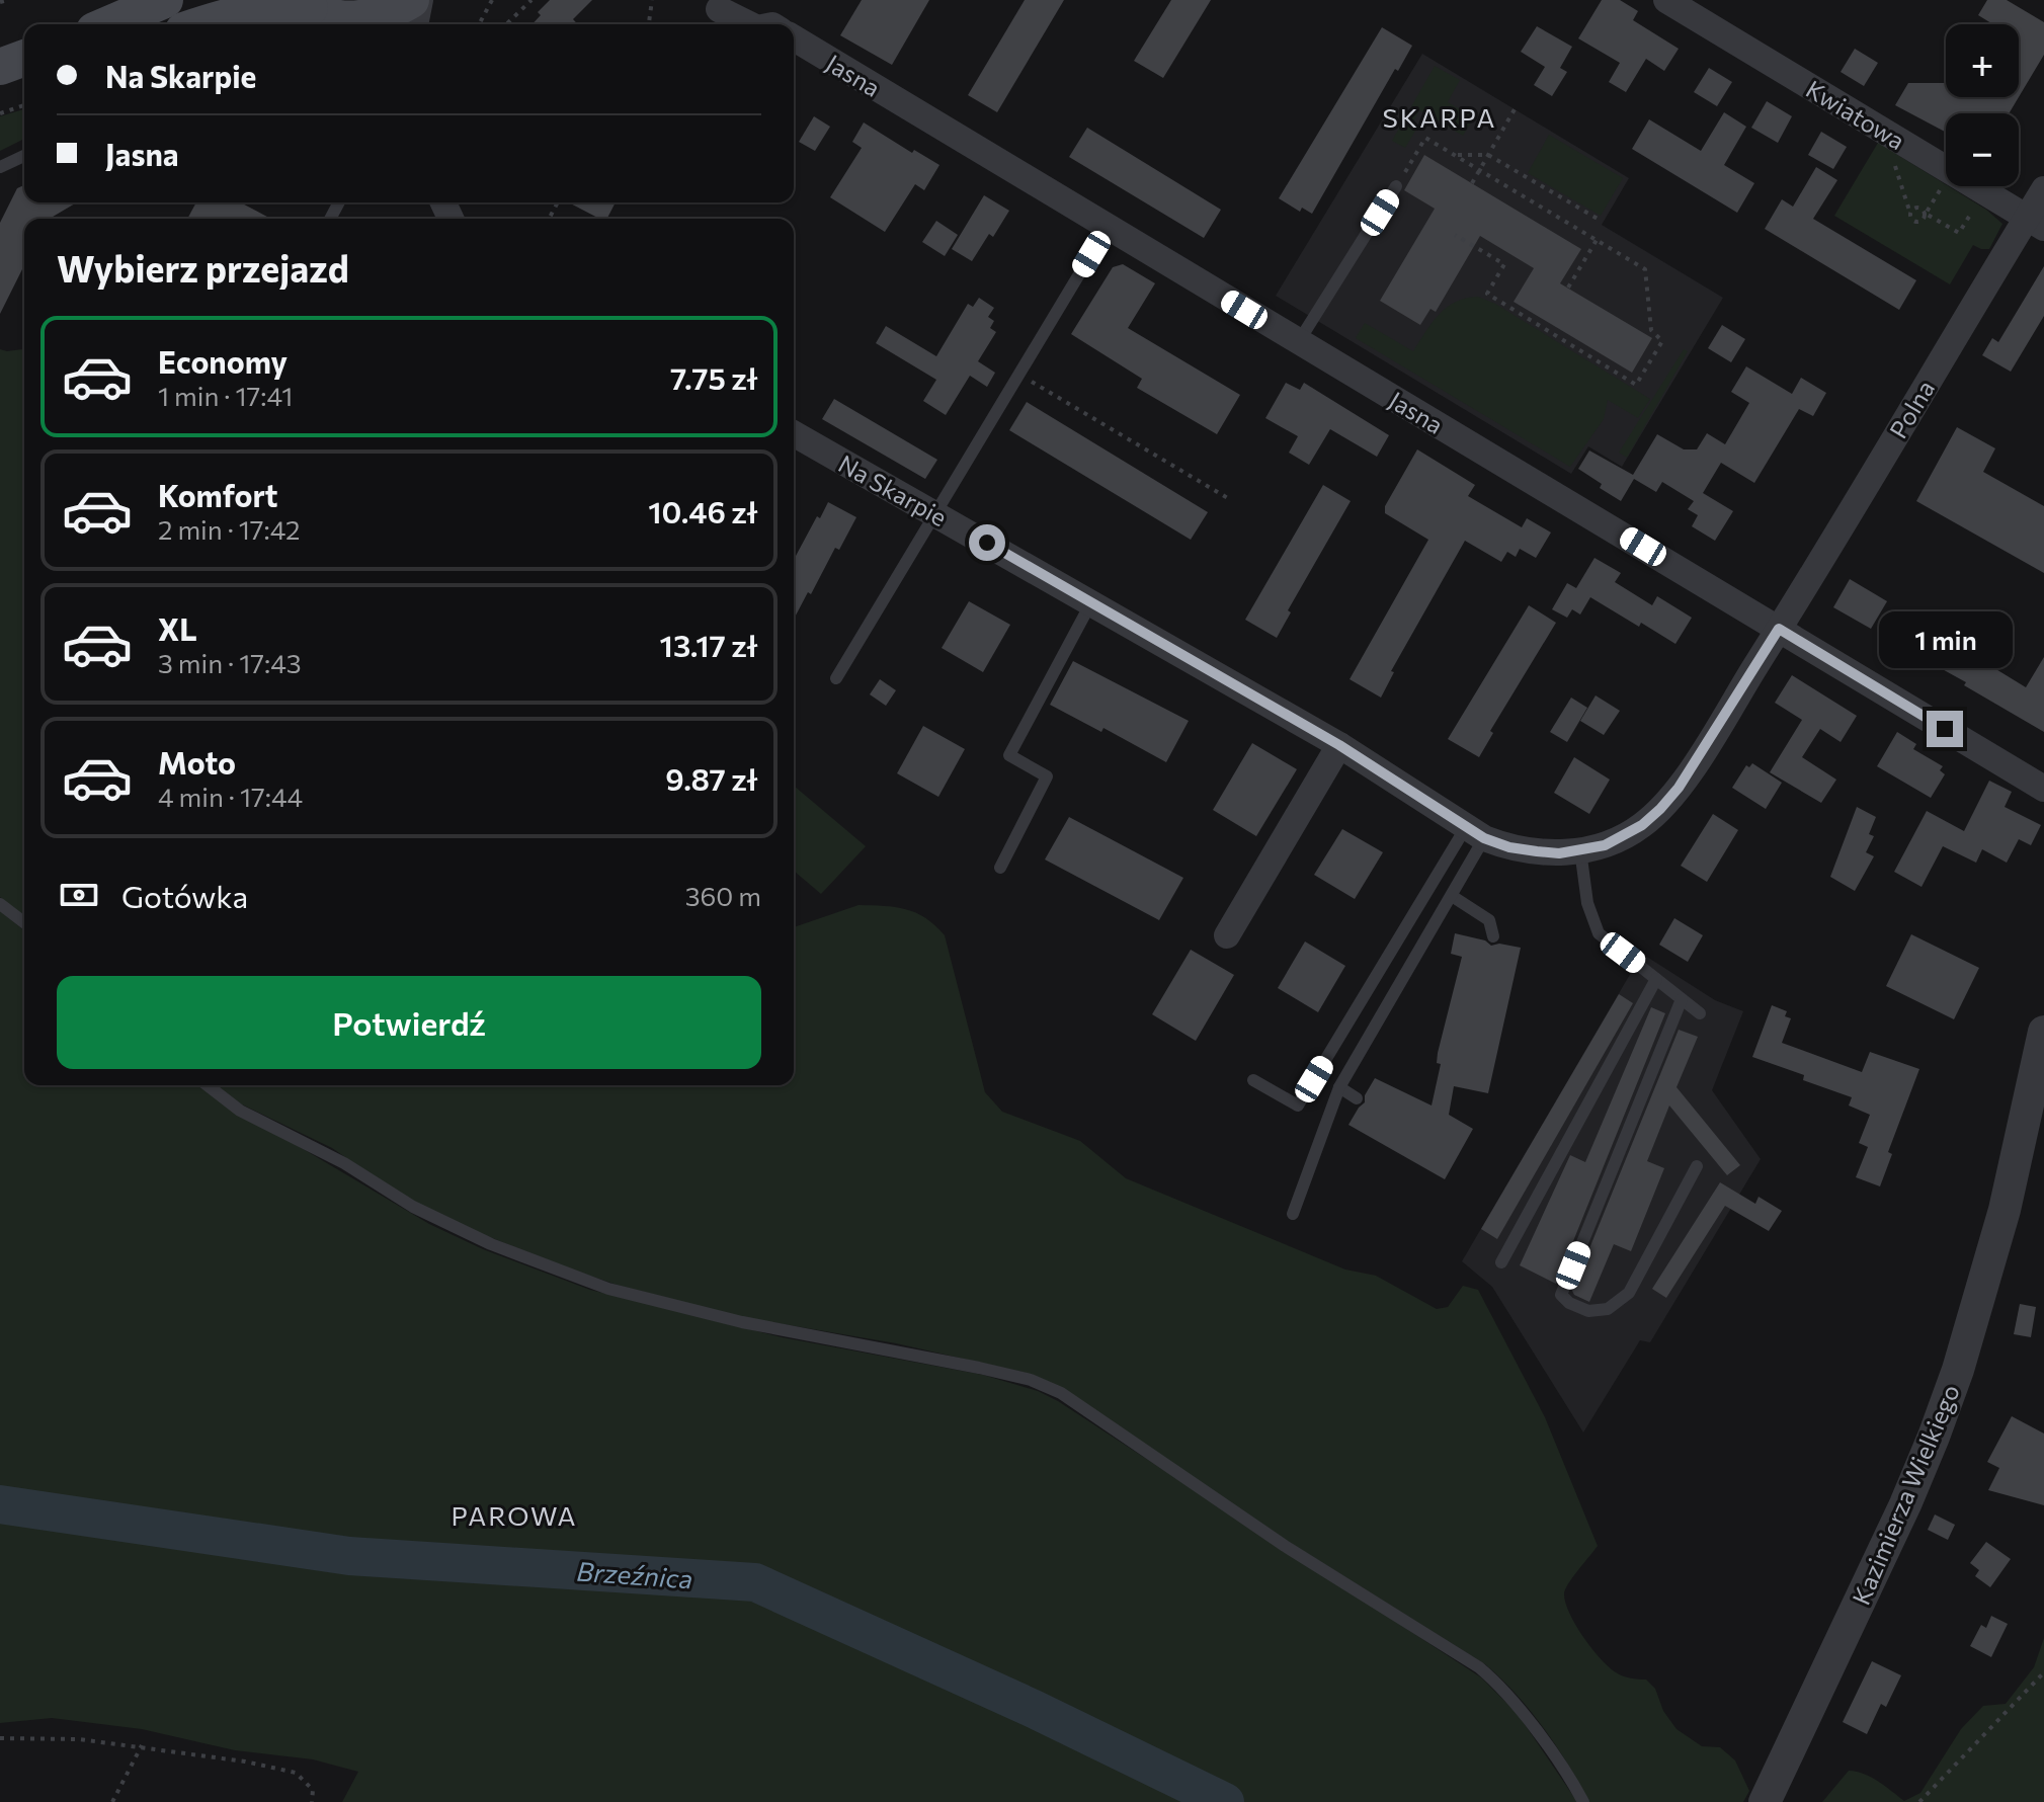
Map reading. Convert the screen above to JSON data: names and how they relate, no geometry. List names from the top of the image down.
{
  "streets": {
    "street": [
      "Jasna",
      "Kwiatowa",
      "Polna",
      "Na Skarpie",
      "Kazimierza Wielkiego"
    ]
  },
  "crossings": [
    ["Jasna", "Polna"],
    ["Jasna", "Na Skarpie"],
    ["Kwiatowa", "Polna"],
    ["Polna", "Na Skarpie"]
  ],
  "districts": ["SKARPA", "PAROWA"],
  "water": ["Brzeźnica"],
  "page": {
    "map_buttons": ["+", "−"],
    "banner": ["Na Skarpie", "Jasna"],
    "heading": "Wybierz przejazd",
    "list": [
      {
        "name": "Economy",
        "note": "1 min · 17:41",
        "value": "7.75 zł"
      },
      {
        "name": "Komfort",
        "note": "2 min · 17:42",
        "value": "10.46 zł"
      },
      {
        "name": "XL",
        "note": "3 min · 17:43",
        "value": "13.17 zł"
      },
      {
        "name": "Moto",
        "note": "4 min · 17:44",
        "value": "9.87 zł"
      }
    ],
    "bubble": "1 min",
    "pay": ["Gotówka", "360 m"],
    "buttons": "Potwierdź"
  }
}
